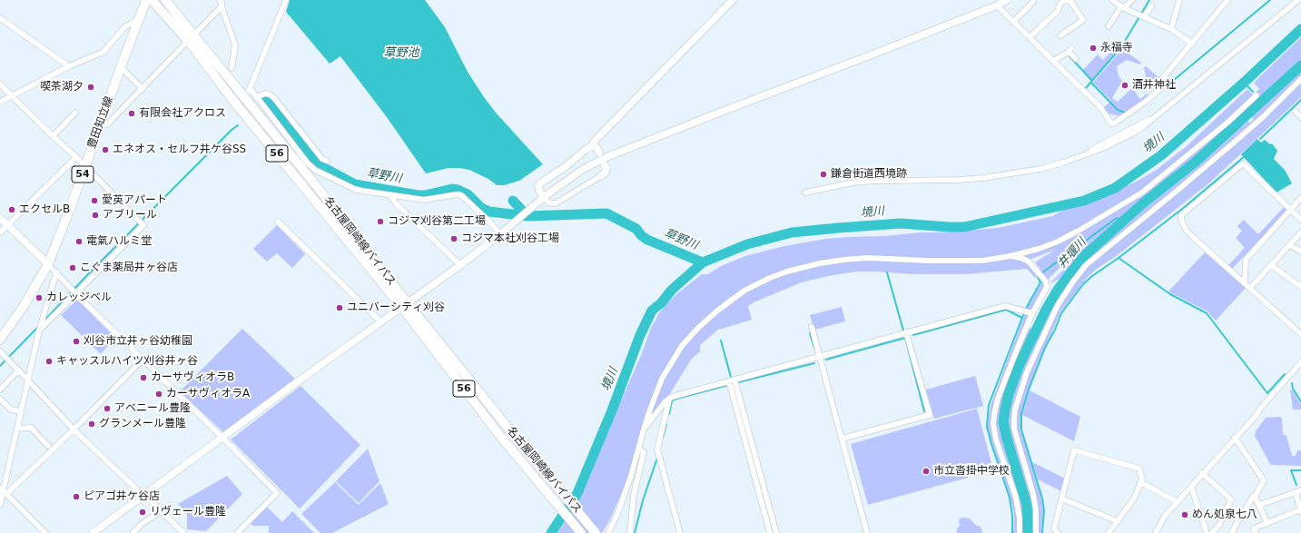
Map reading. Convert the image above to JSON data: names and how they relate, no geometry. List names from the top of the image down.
{
  "streets": {
    "main road": [
      "豊田知立線",
      "56",
      "54",
      "名古屋岡崎線バイパス"
    ]
  },
  "water": [
    "草野池",
    "境川",
    "草野川",
    "井堰川"
  ],
  "places": [
    "永福寺",
    "酒井神社",
    "喫茶湖夕",
    "有限会社アクロス",
    "エネオス・セルフ井ケ谷SS",
    "鎌倉街道西境跡",
    "愛英アパート",
    "エクセルB",
    "アブリール",
    "コジマ刈谷第二工場",
    "コジマ本社刈谷工場",
    "電氣ハルミ堂",
    "こぐま薬局井ヶ谷店",
    "カレッジベル",
    "ユニバーシティ刈谷",
    "刈谷市立井ヶ谷幼稚園",
    "キャッスルハイツ刈谷井ヶ谷",
    "カーサヴィオラB",
    "カーサヴィオラA",
    "アベニール豊隆",
    "グランメール豊隆",
    "市立沓掛中学校",
    "ピアゴ井ケ谷店",
    "リヴェール豊隆",
    "めん処泉七八"
  ]
}
